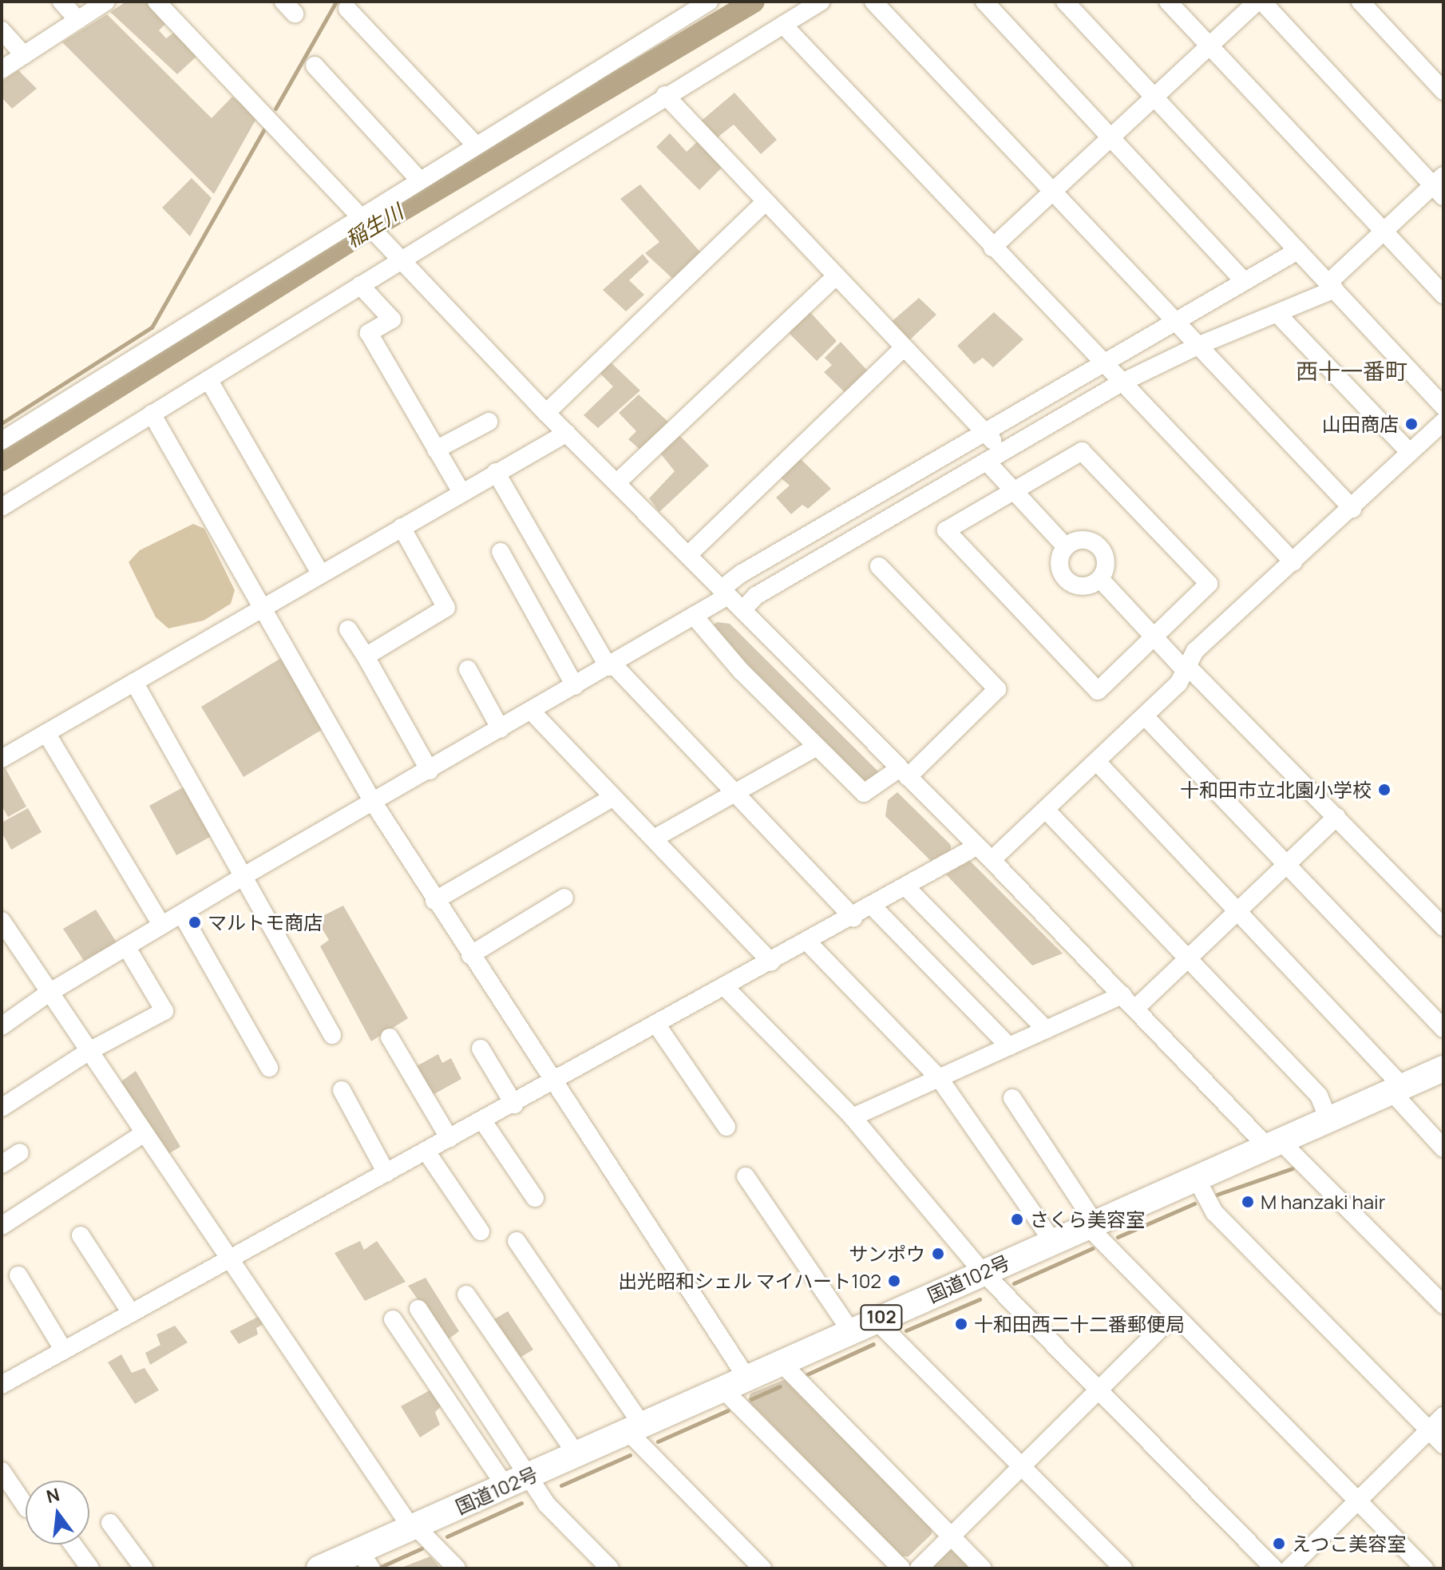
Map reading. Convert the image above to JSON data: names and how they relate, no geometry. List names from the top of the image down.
{
  "streets": {
    "highway": ["国道102号", "102"]
  },
  "districts": ["西十一番町"],
  "water": ["稲生川"],
  "places": [
    "山田商店",
    "十和田市立北園小学校",
    "マルトモ商店",
    "M hanzaki hair",
    "さくら美容室",
    "サンポウ",
    "出光昭和シェル マイハート102",
    "十和田西二十二番郵便局",
    "えつこ美容室"
  ],
  "north": "top"
}
